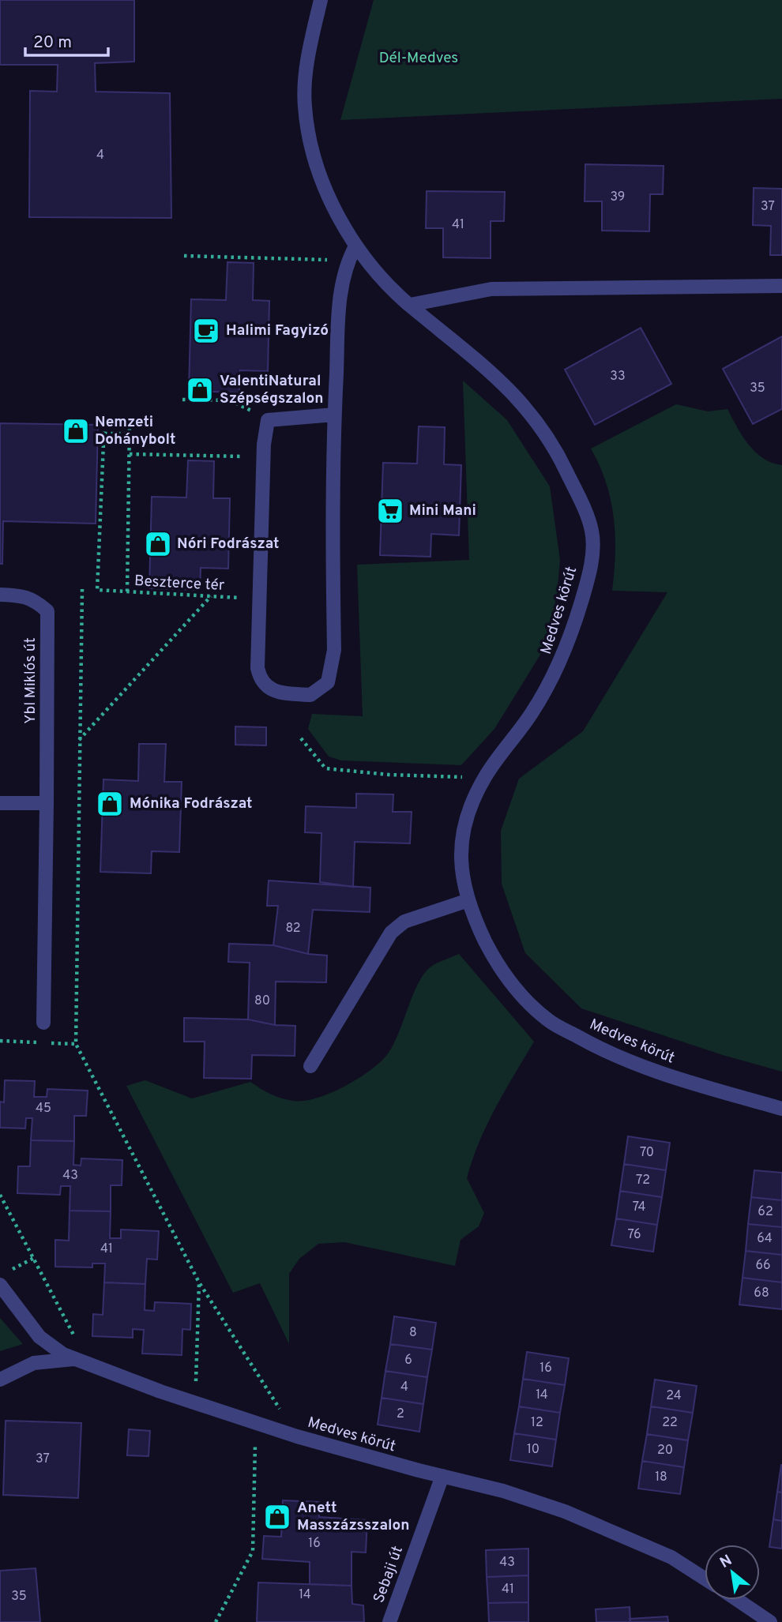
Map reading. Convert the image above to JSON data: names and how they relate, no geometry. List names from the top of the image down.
{
  "streets": {
    "street": ["Medves körút", "Ybl Miklós út", "Sebaji út"],
    "path": ["Beszterce tér"]
  },
  "crossings": [
    ["Medves körút", "Sebaji út"]
  ],
  "parks": ["Dél-Medves"],
  "places": {
    "cafe": ["Halimi Fagyizó"],
    "shop": [
      "ValentiNatural Szépségszalon",
      "Nemzeti Dohánybolt",
      "Nóri Fodrászat",
      "Mónika Fodrászat",
      "Anett Masszázsszalon"
    ],
    "supermarket": ["Mini Mani"]
  },
  "house_numbers": [
    "4",
    "39",
    "37",
    "41",
    "33",
    "35",
    "82",
    "80",
    "45",
    "70",
    "43",
    "72",
    "74",
    "62",
    "76",
    "64",
    "41",
    "66",
    "68",
    "8",
    "6",
    "16",
    "4",
    "14",
    "24",
    "2",
    "12",
    "22",
    "10",
    "20",
    "37",
    "18",
    "16",
    "43",
    "41",
    "14",
    "35"
  ],
  "scale_bar": "20 m",
  "north": "top left"
}
